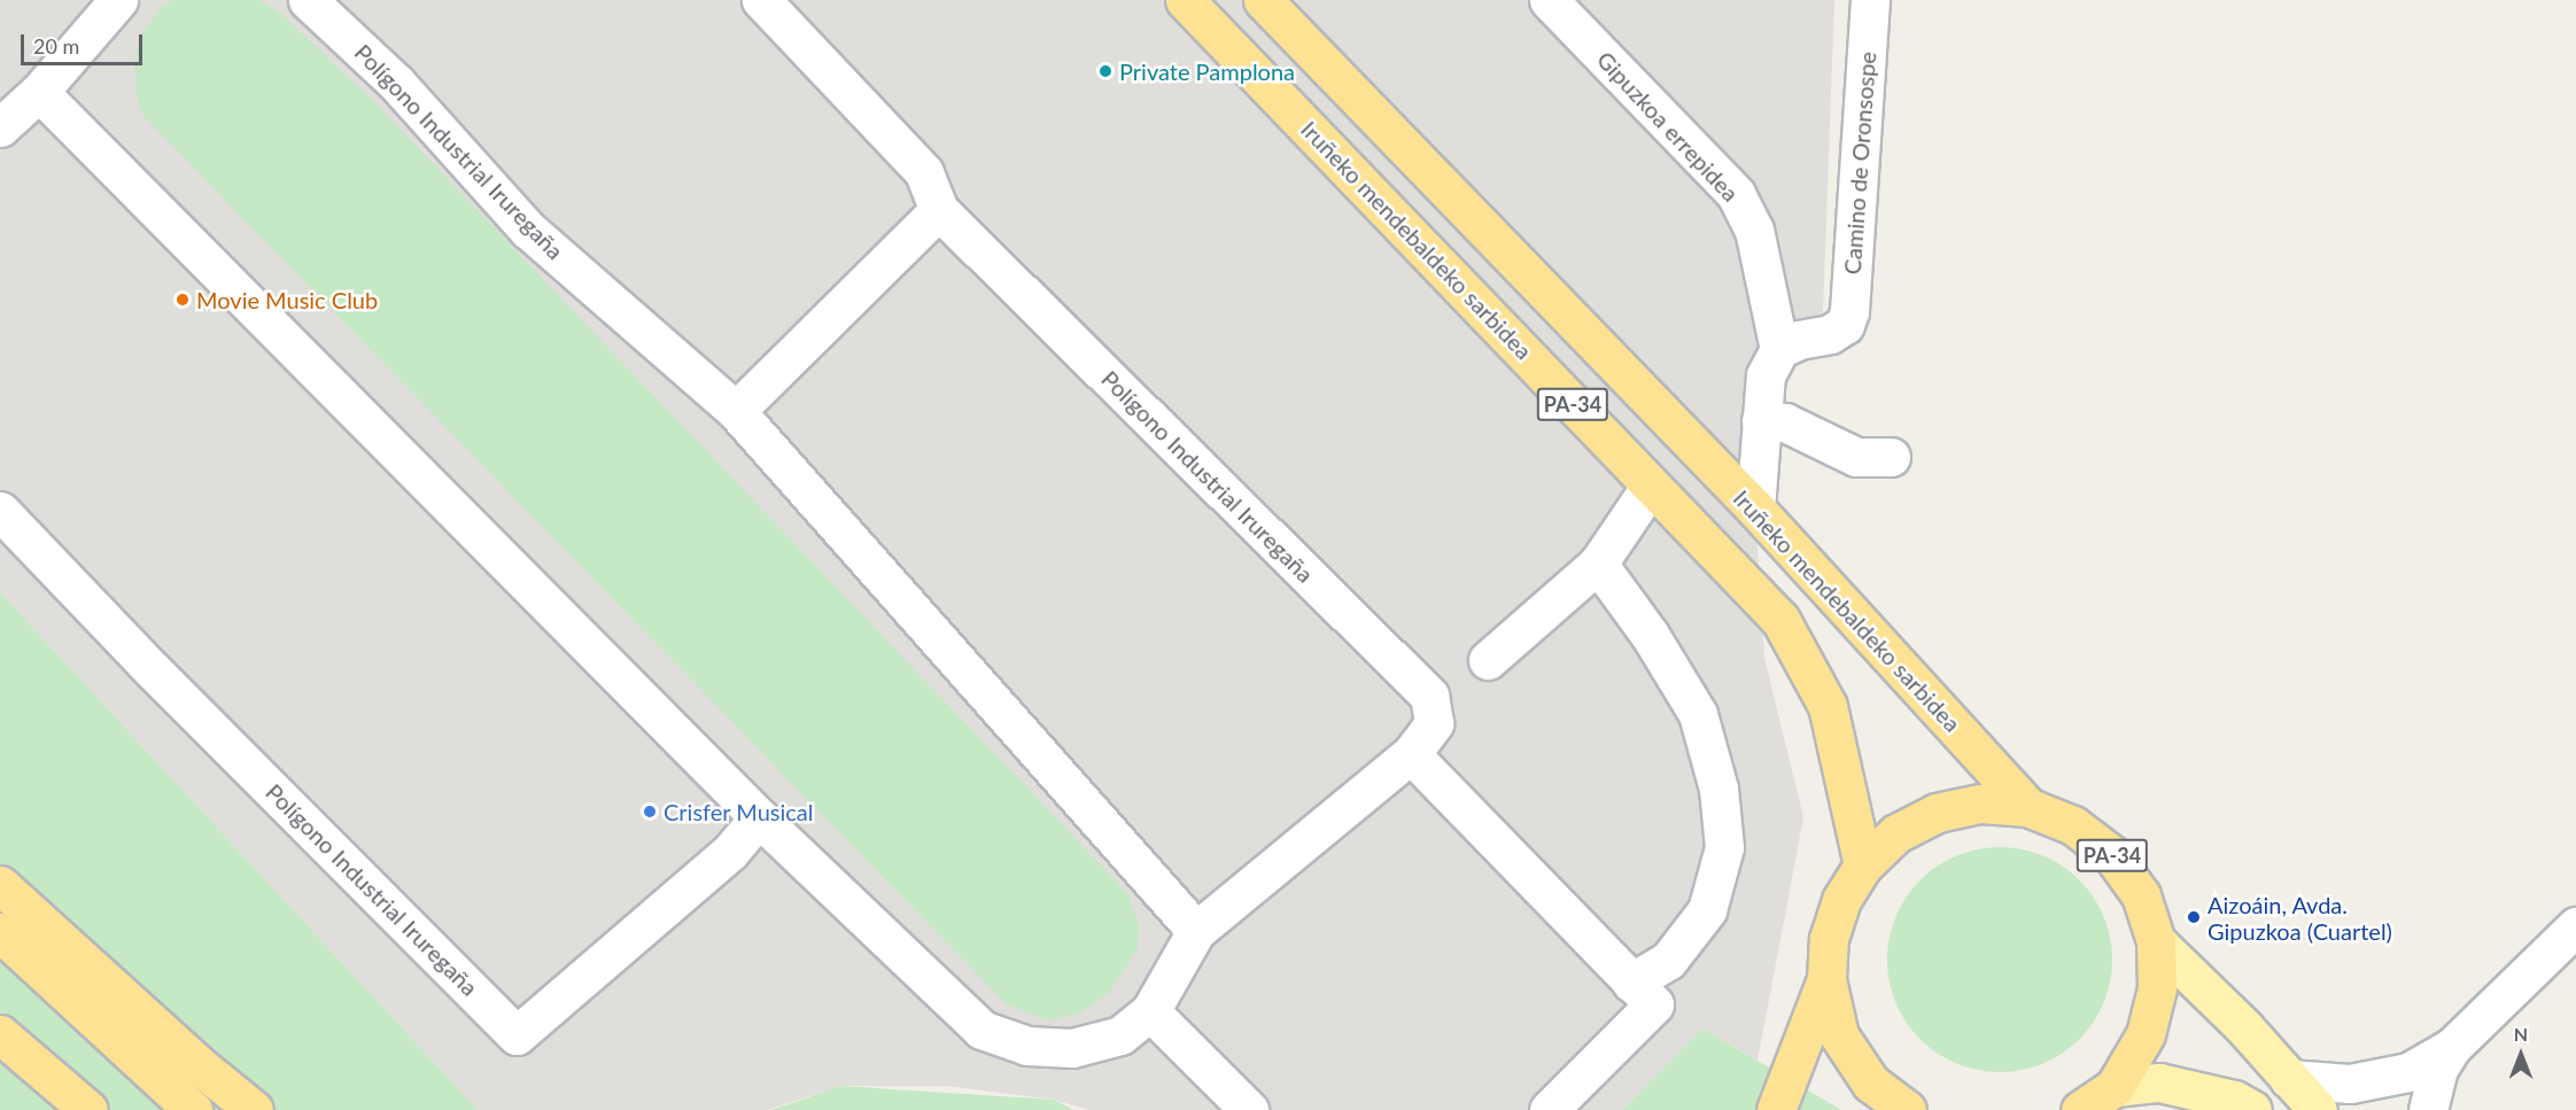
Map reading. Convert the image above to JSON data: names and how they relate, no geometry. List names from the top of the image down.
{
  "streets": {
    "highway": ["Iruñeko mendebaldeko sarbidea", "PA-34"],
    "street": ["Gipuzkoa errepidea", "Polígono Industrial Iruregaña", "Camino de Oronsospe"]
  },
  "crossings": [
    ["Gipuzkoa errepidea", "Camino de Oronsospe"],
    ["Iruñeko mendebaldeko sarbidea", "PA-34"]
  ],
  "places": [
    "Private Pamplona",
    "Movie Music Club",
    "Crisfer Musical",
    "Aizoáin, Avda. Gipuzkoa (Cuartel)"
  ],
  "scale_bar": "20 m",
  "north": "top"
}
